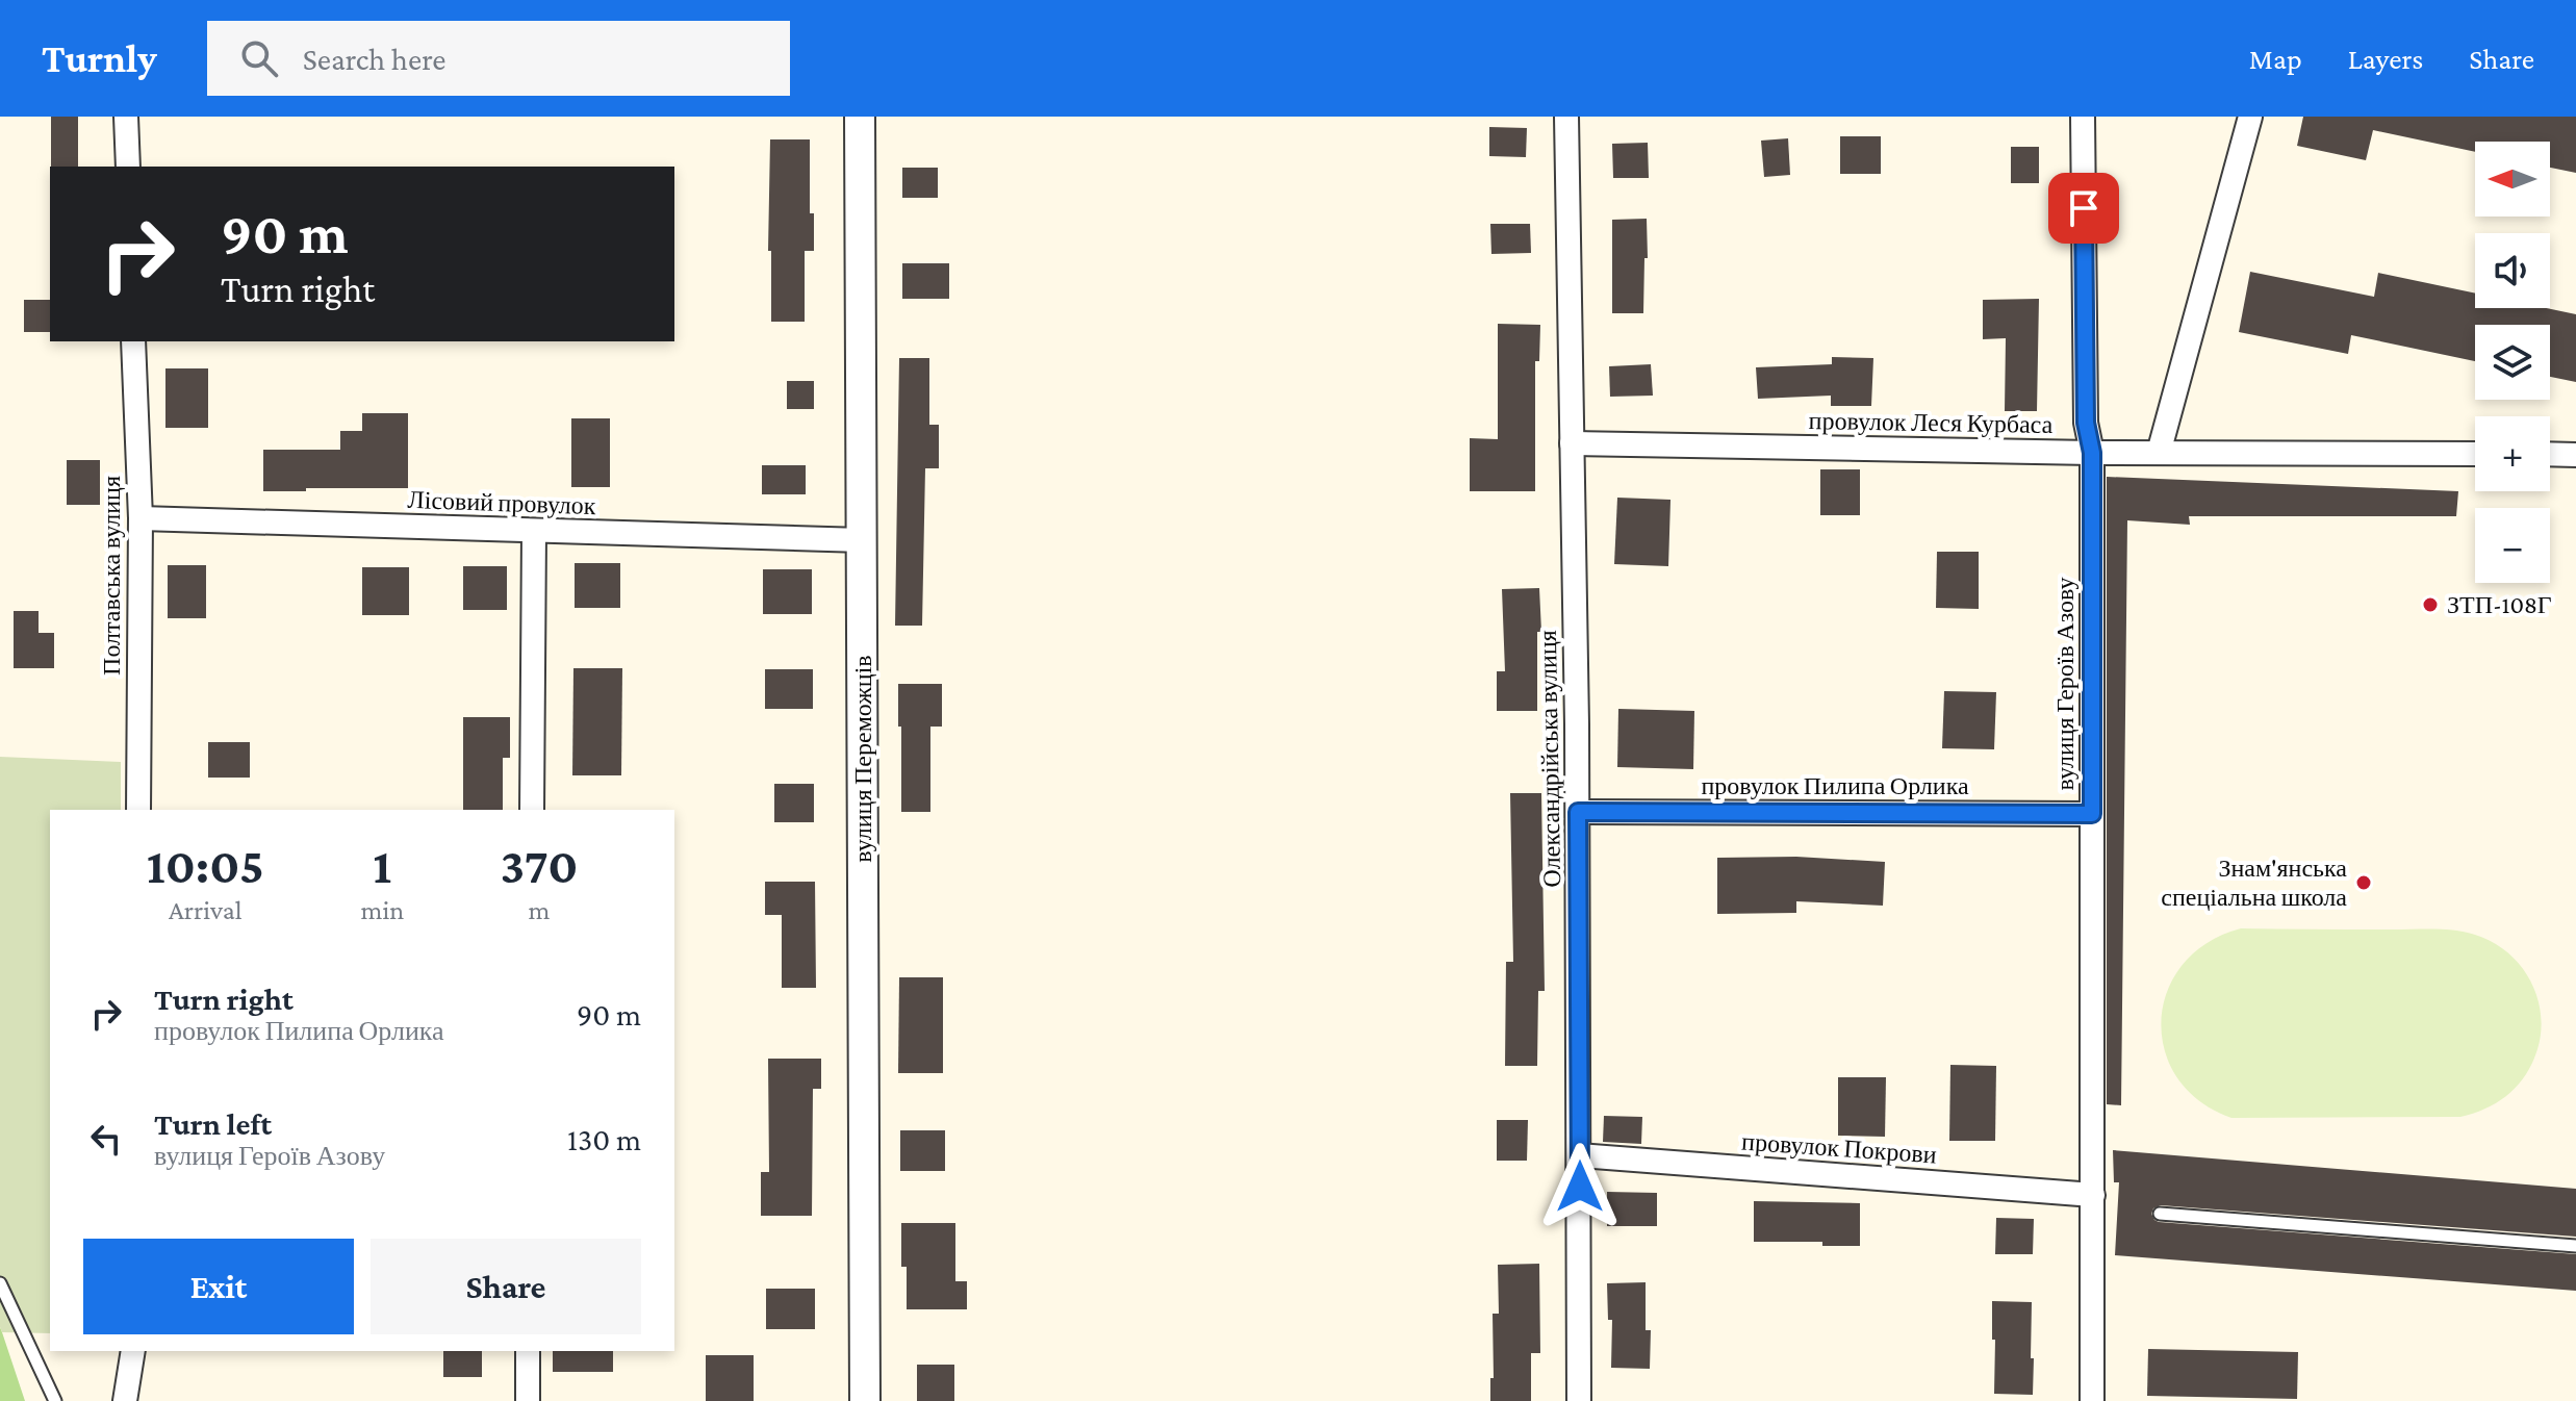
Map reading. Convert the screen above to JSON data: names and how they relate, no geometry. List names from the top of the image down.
{
  "streets": {
    "street": [
      "провулок Леся Курбаса",
      "Лісовий провулок",
      "Полтавська вулиця",
      "вулиця Героїв Азову",
      "вулиця Переможців",
      "Олександрійська вулиця",
      "провулок Пилипа Орлика",
      "провулок Покрови"
    ]
  },
  "crossings": [
    ["провулок Леся Курбаса", "вулиця Героїв Азову"],
    ["провулок Леся Курбаса", "Олександрійська вулиця"],
    ["Лісовий провулок", "Полтавська вулиця"],
    ["Лісовий провулок", "вулиця Переможців"],
    ["вулиця Героїв Азову", "провулок Пилипа Орлика"],
    ["вулиця Героїв Азову", "провулок Покрови"],
    ["Олександрійська вулиця", "провулок Пилипа Орлика"],
    ["Олександрійська вулиця", "провулок Покрови"]
  ],
  "places": ["ЗТП-108Г", "Знам'янська спеціальна школа"],
  "north": "left",
  "page": {
    "header": "Turnly",
    "search": "Search here",
    "nav": ["Map", "Layers", "Share"],
    "map_buttons": ["+", "−"],
    "turn": ["90 m", "Turn right"],
    "eta": [
      "10:05",
      "Arrival",
      "1",
      "min",
      "370",
      "m"
    ],
    "list": [
      {
        "name": "Turn right",
        "note": "провулок Пилипа Орлика",
        "value": "90 m"
      },
      {
        "name": "Turn left",
        "note": "вулиця Героїв Азову",
        "value": "130 m"
      }
    ],
    "buttons": ["Exit", "Share"]
  }
}
